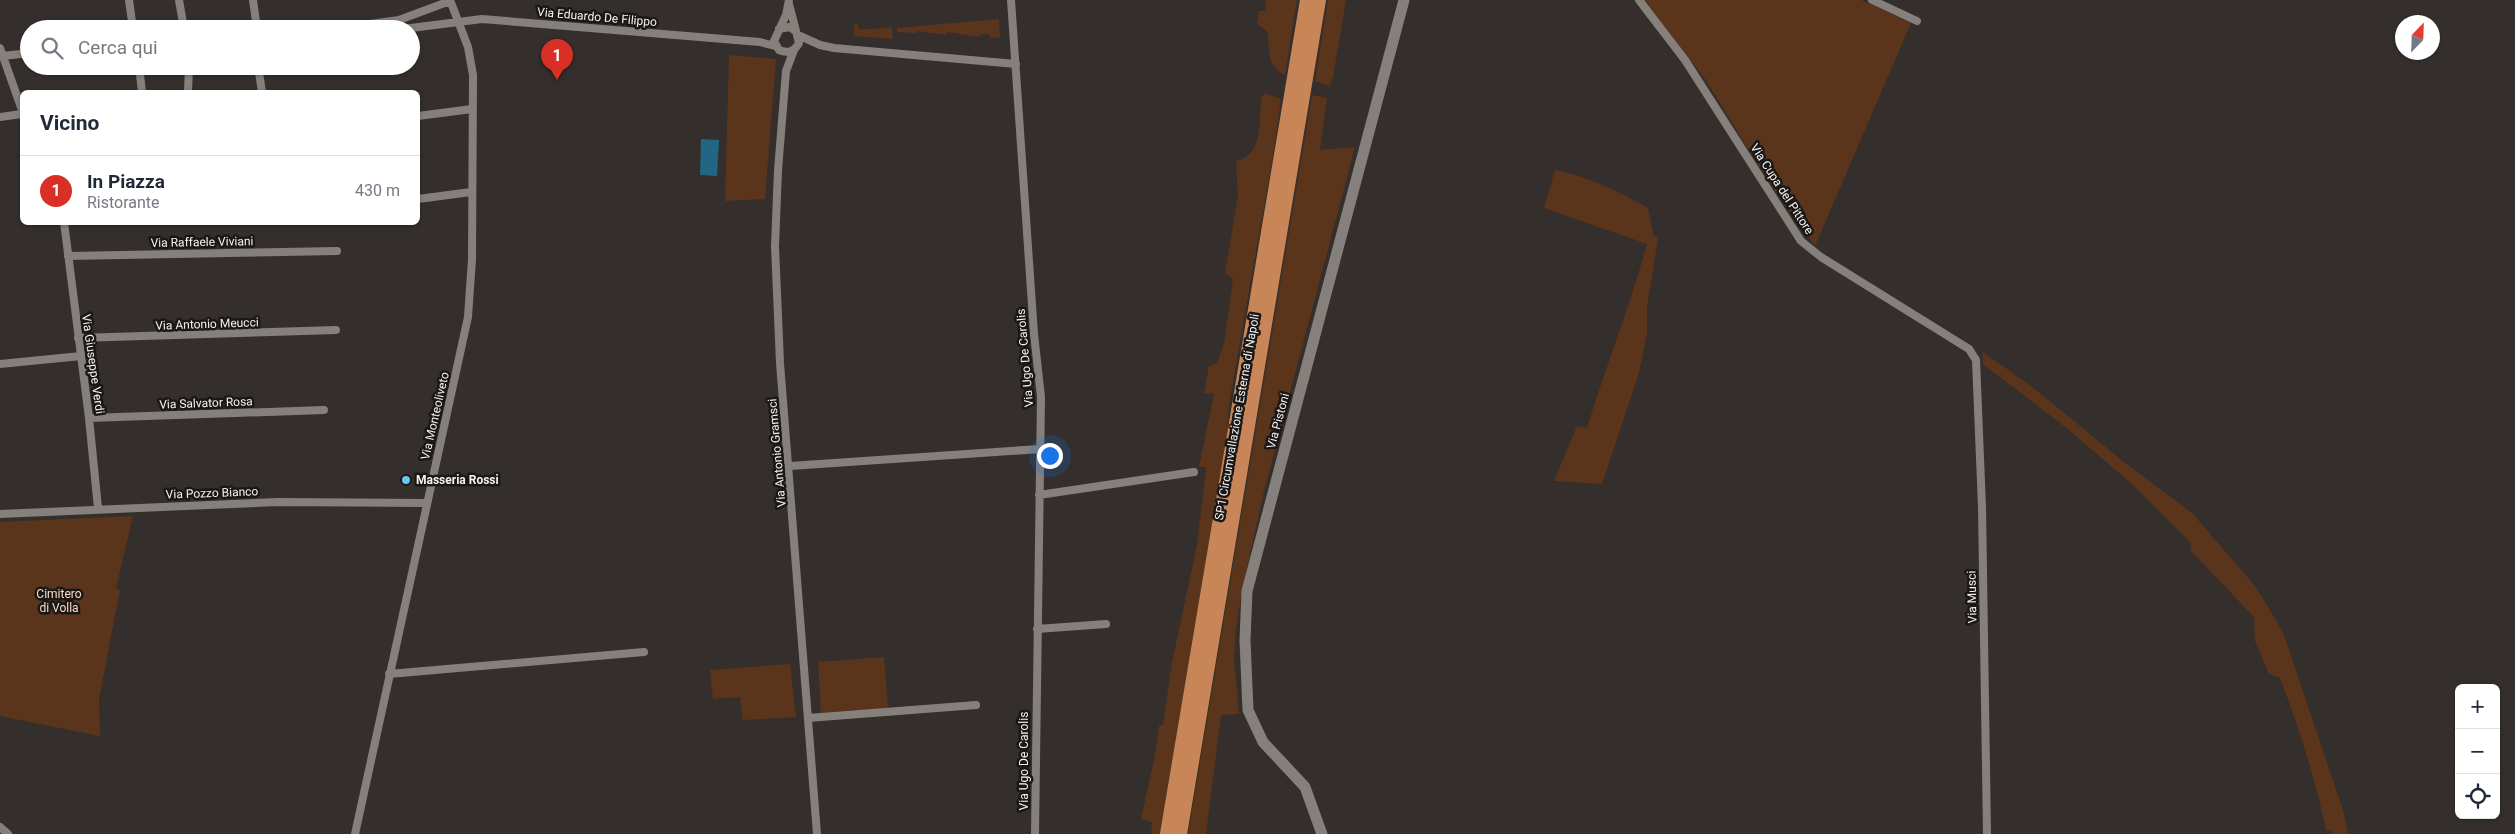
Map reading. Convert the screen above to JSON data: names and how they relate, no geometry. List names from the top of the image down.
{
  "streets": {
    "highway": ["SP1 Circumvallazione Esterna di Napoli"],
    "street": [
      "Via Eduardo De Filippo",
      "Via Cupa del Pittore",
      "Via Raffaele Viviani",
      "Via Antonio Meucci",
      "Via Ugo De Carolis",
      "Via Giuseppe Verdi",
      "Via Salvator Rosa",
      "Via Monteoliveto",
      "Via Pistoni",
      "Via Antonio Gramsci",
      "Via Pozzo Bianco",
      "Via Musci"
    ]
  },
  "crossings": [
    ["Via Eduardo De Filippo", "Via Monteoliveto"],
    ["Via Eduardo De Filippo", "Via Antonio Gramsci"],
    ["Via Cupa del Pittore", "Via Musci"],
    ["Via Raffaele Viviani", "Via Giuseppe Verdi"],
    ["Via Antonio Meucci", "Via Giuseppe Verdi"],
    ["Via Giuseppe Verdi", "Via Salvator Rosa"],
    ["Via Giuseppe Verdi", "Via Pozzo Bianco"],
    ["Via Monteoliveto", "Via Pozzo Bianco"]
  ],
  "parks": ["Cimitero di Volla"],
  "places": ["Masseria Rossi"],
  "north": "top right",
  "page": {
    "search": "Cerca qui",
    "pins": "1",
    "heading": "Vicino",
    "list": [
      {
        "mark": "1",
        "name": "In Piazza",
        "note": "Ristorante",
        "value": "430 m"
      }
    ],
    "map_buttons": ["+", "−"]
  }
}
